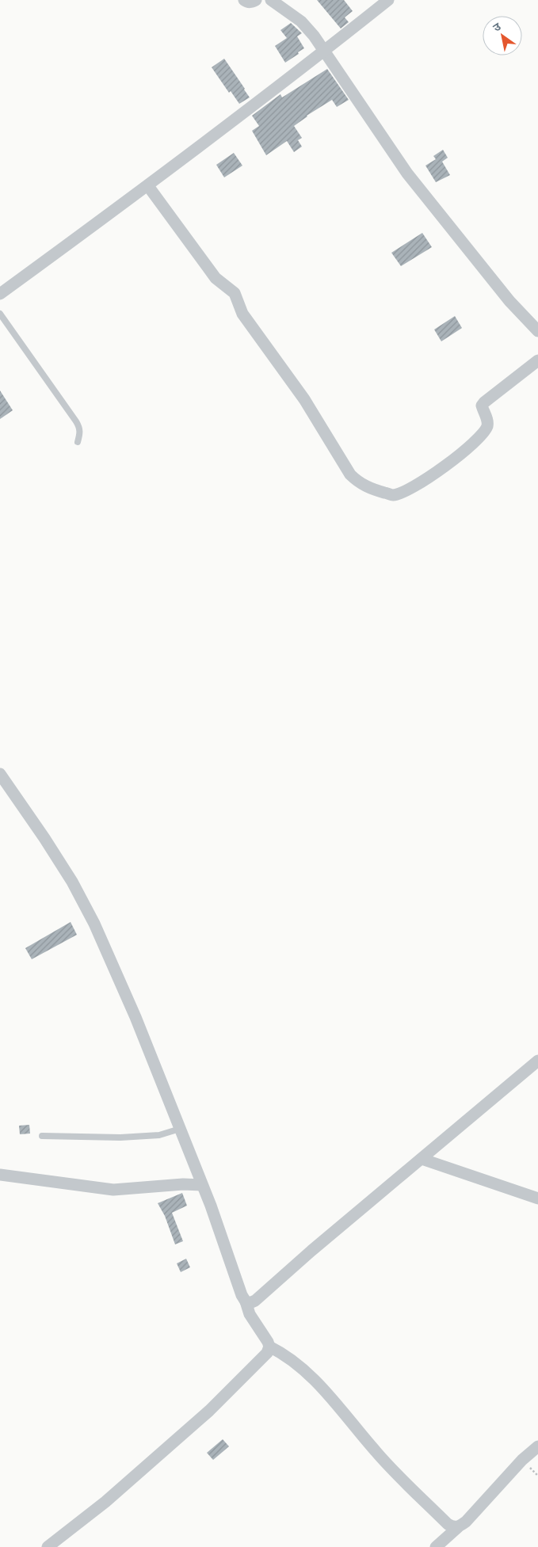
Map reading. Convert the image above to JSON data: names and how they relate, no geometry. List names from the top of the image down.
{
  "north": "top left"
}
